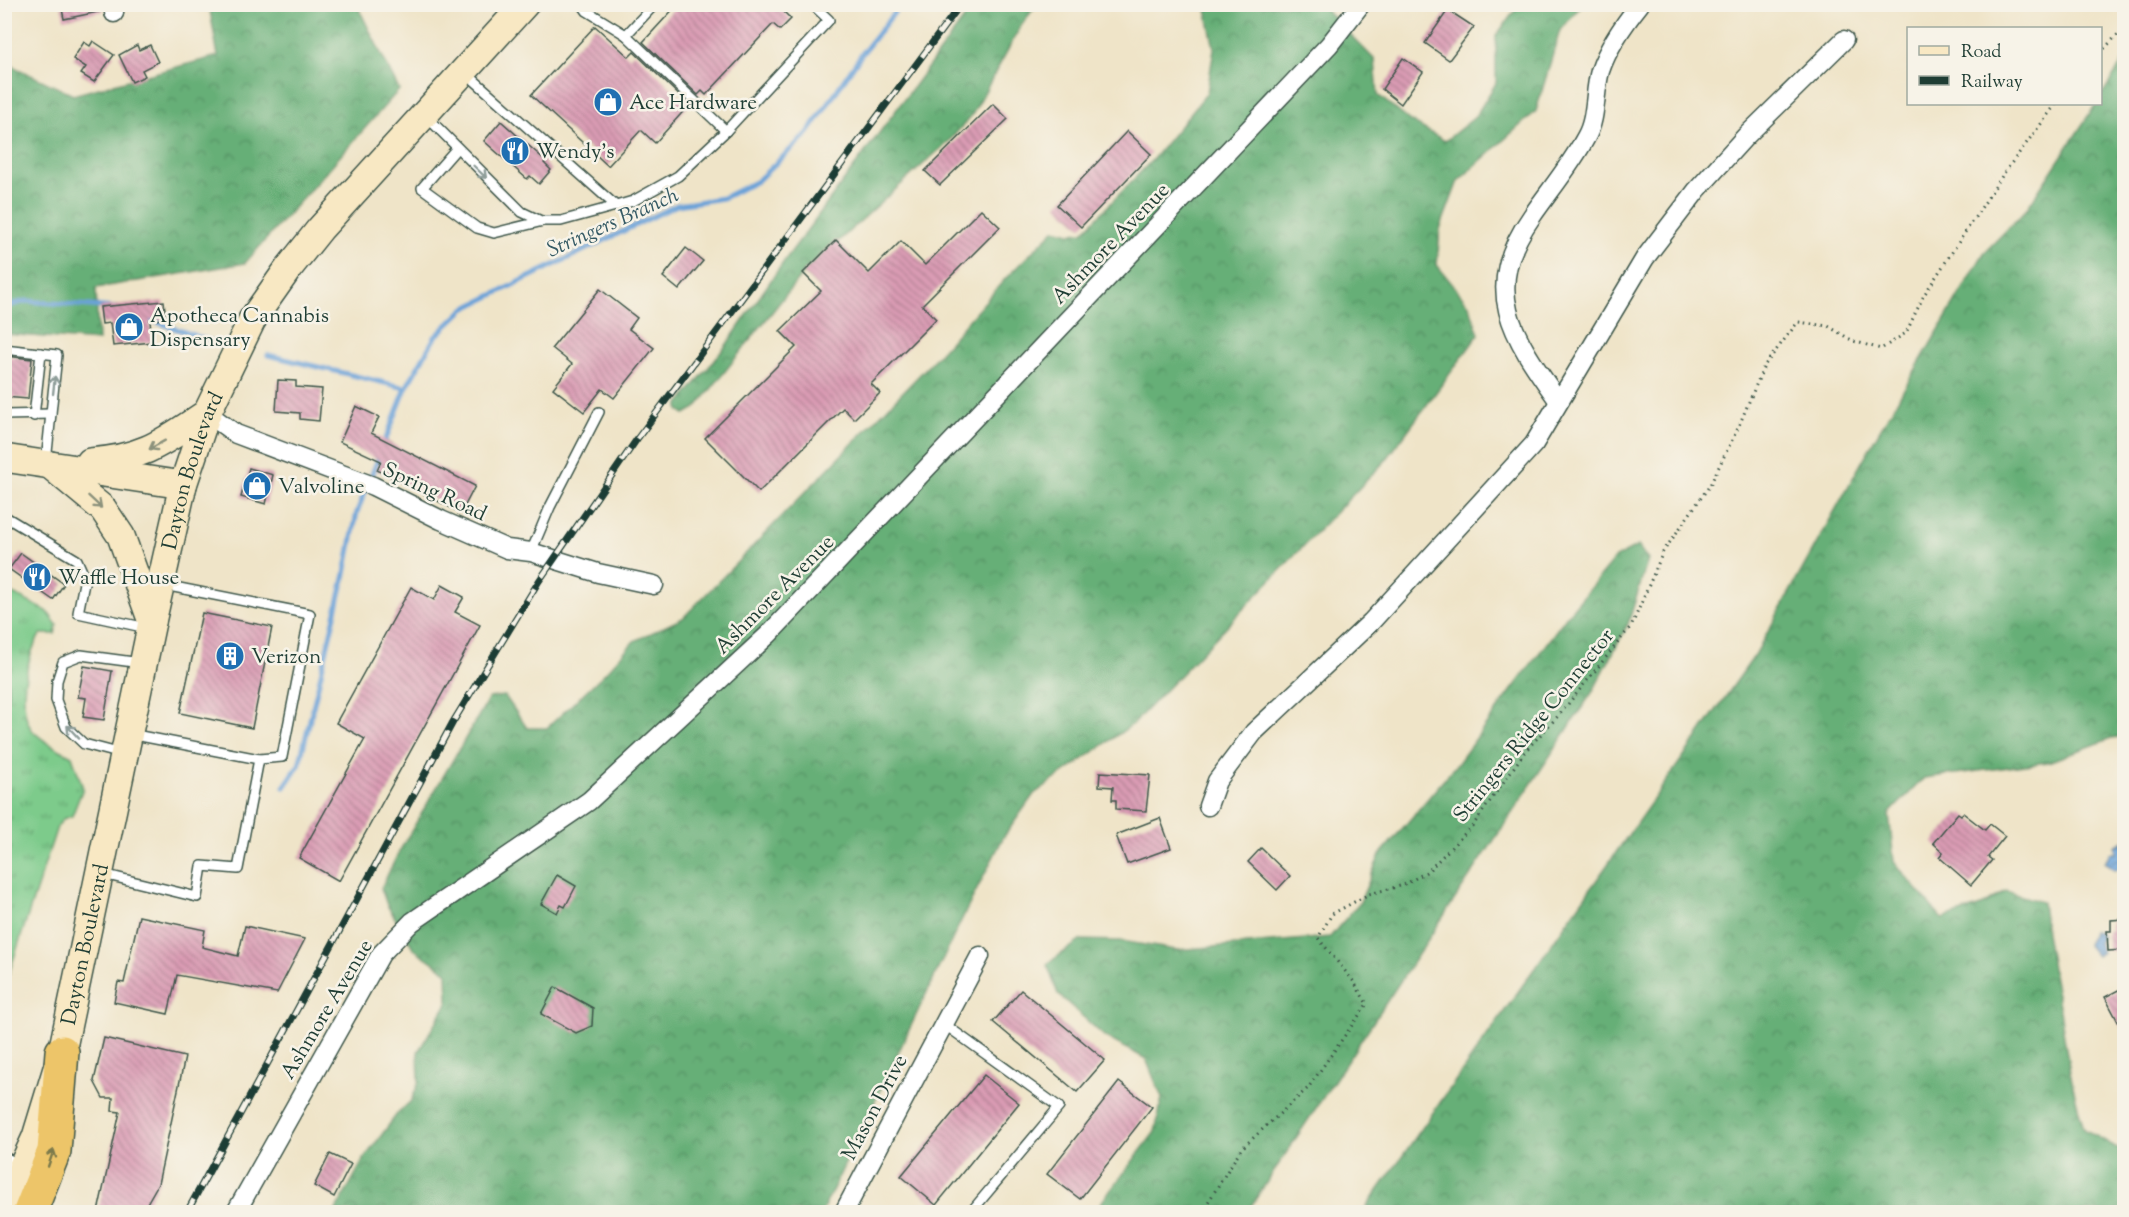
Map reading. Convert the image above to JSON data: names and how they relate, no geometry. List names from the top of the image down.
{
  "streets": {
    "main road": ["Dayton Boulevard"],
    "street": ["Ashmore Avenue", "Spring Road", "Mason Drive"],
    "path": ["Stringers Ridge Connector"]
  },
  "crossings": [
    ["Dayton Boulevard", "Spring Road"]
  ],
  "water": ["Stringers Branch"],
  "places": {
    "shop": ["Ace Hardware", "Apotheca Cannabis Dispensary", "Valvoline"],
    "restaurant": ["Wendy's", "Waffle House"],
    "building": ["Verizon"]
  },
  "legend": ["Road", "Railway"]
}
